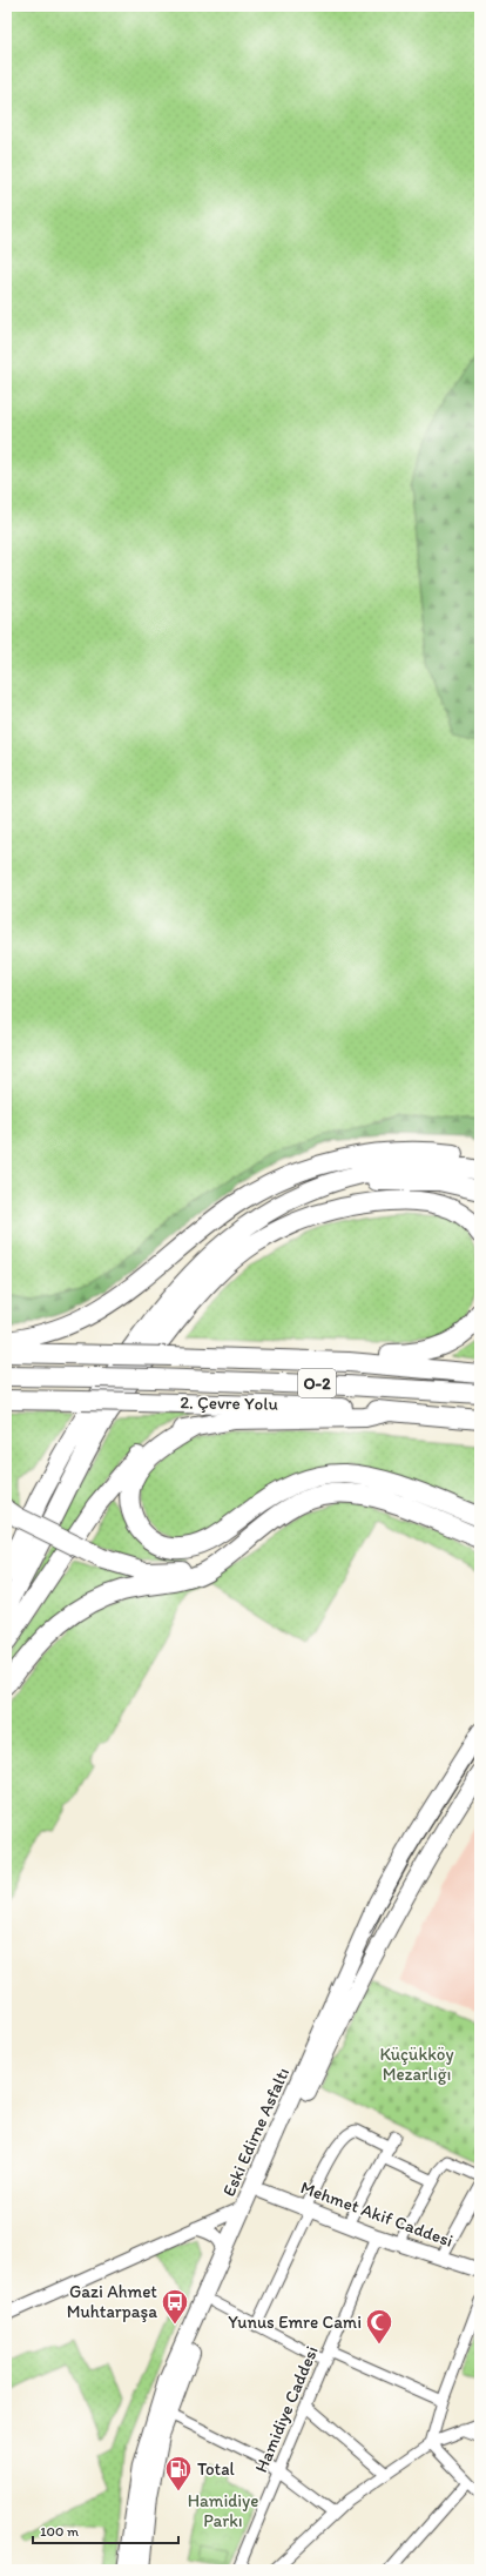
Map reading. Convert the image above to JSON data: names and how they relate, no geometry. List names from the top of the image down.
{
  "streets": {
    "highway": ["O-2", "2. Çevre Yolu"],
    "main road": ["Eski Edirne Asfaltı", "Mehmet Akif Caddesi"],
    "street": ["Hamidiye Caddesi"]
  },
  "crossings": [
    ["Eski Edirne Asfaltı", "Mehmet Akif Caddesi"],
    ["Mehmet Akif Caddesi", "Hamidiye Caddesi"]
  ],
  "parks": ["Küçükköy Mezarlığı", "Hamidiye Parkı"],
  "places": {
    "bus stop": ["Gazi Ahmet Muhtarpaşa"],
    "mosque": ["Yunus Emre Cami"],
    "fuel station": ["Total"]
  },
  "scale_bar": "100 m"
}
